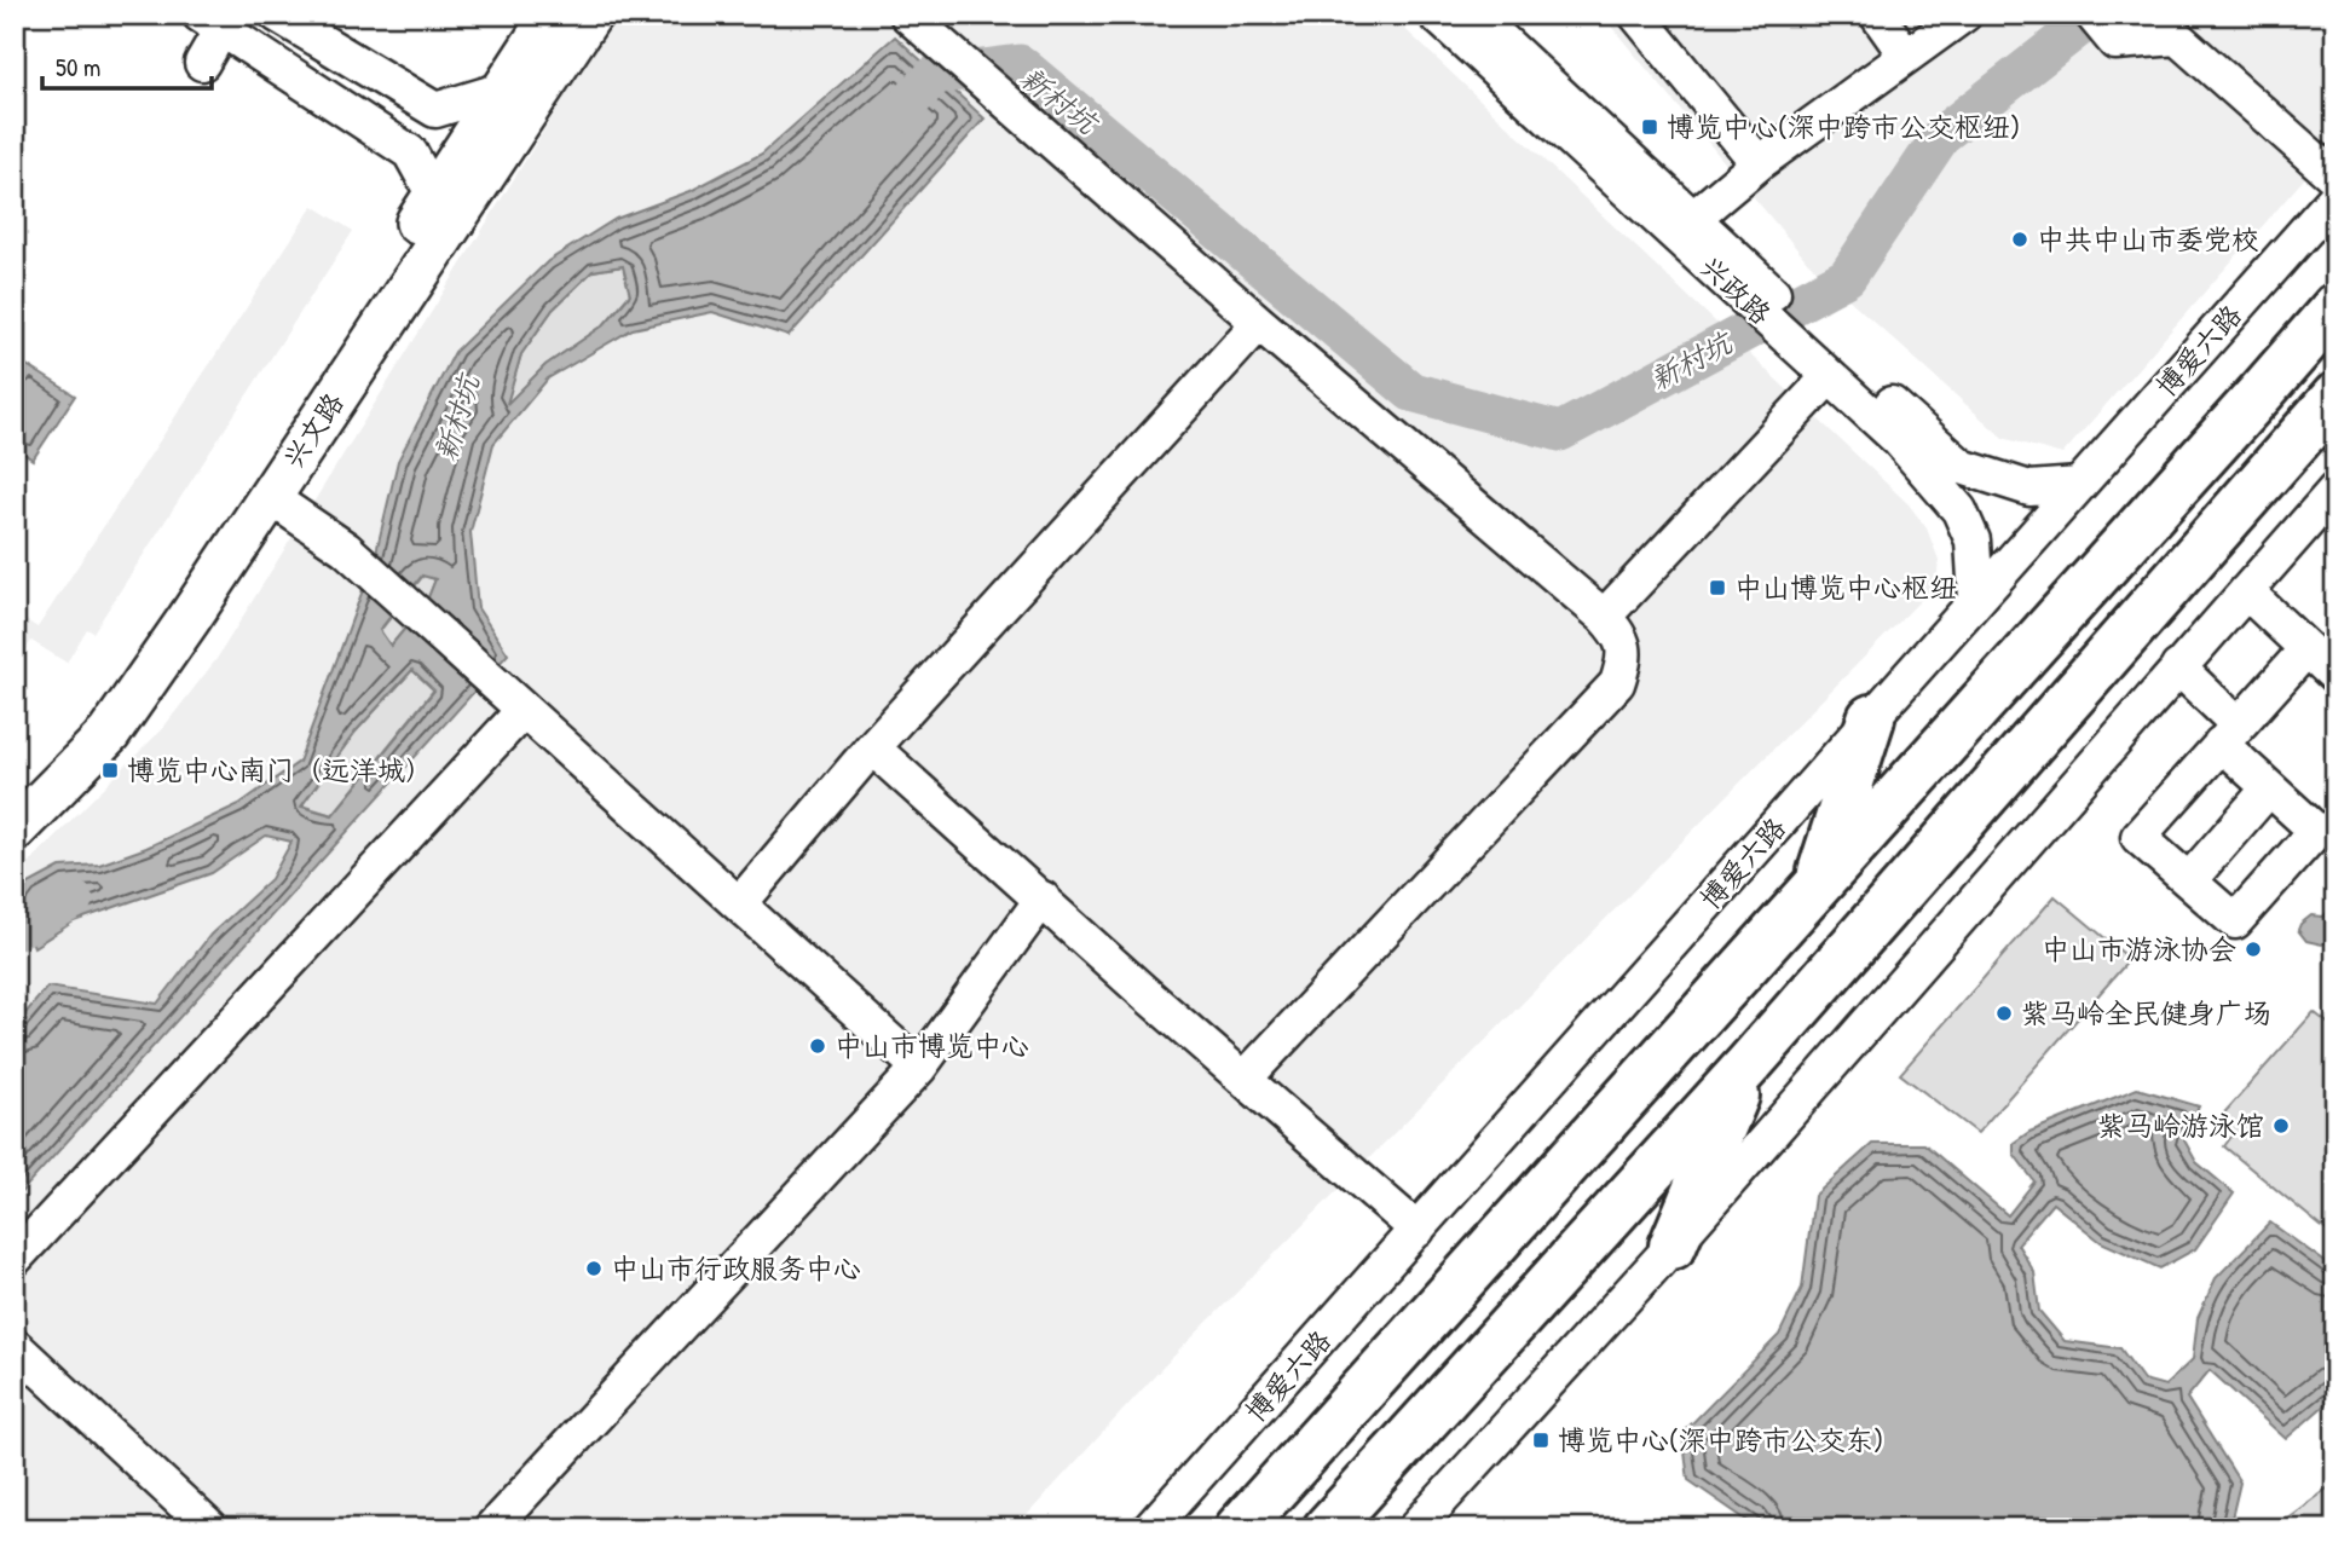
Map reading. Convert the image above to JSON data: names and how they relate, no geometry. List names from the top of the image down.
{
  "streets": {
    "main road": ["兴文路"],
    "street": ["兴政路", "博爱六路"]
  },
  "crossings": [
    ["兴政路", "博爱六路"]
  ],
  "water": ["新村坑"],
  "places": {
    "transit": [
      "博览中心(深中跨市公交枢纽)",
      "中山博览中心枢纽",
      "博览中心南门（远洋城）",
      "博览中心(深中跨市公交东)"
    ],
    "other": [
      "中共中山市委党校",
      "中山市游泳协会",
      "紫马岭全民健身广场",
      "中山市博览中心",
      "紫马岭游泳馆",
      "中山市行政服务中心"
    ]
  },
  "scale_bar": "50 m"
}
